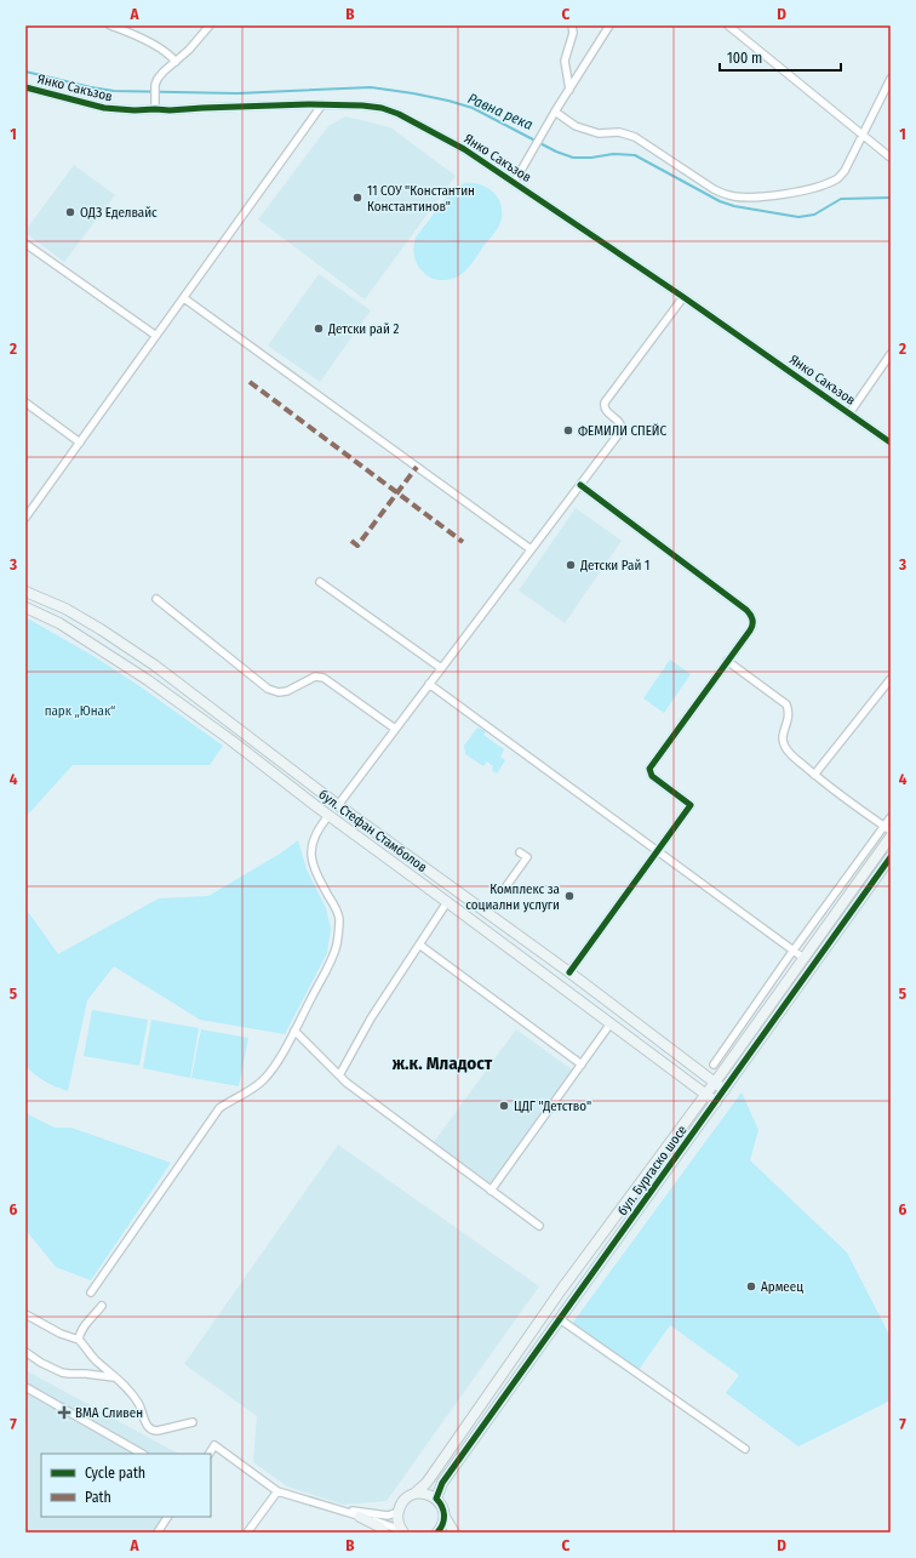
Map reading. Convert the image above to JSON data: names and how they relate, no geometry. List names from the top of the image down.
{
  "streets": {
    "main road": ["бул. Стефан Стамболов", "бул. Бургаско шосе"],
    "street": ["Янко Сакъзов"]
  },
  "crossings": [
    ["бул. Стефан Стамболов", "бул. Бургаско шосе"]
  ],
  "districts": ["ж.к. Младост"],
  "water": ["Равна река"],
  "parks": ["парк „Юнак“"],
  "places": {
    "other": [
      "11 СОУ \"Константин Константинов\"",
      "ОДЗ Еделвайс",
      "Детски рай 2",
      "ФЕМИЛИ СПЕЙС",
      "Детски Рай 1",
      "Комплекс за социални услуги",
      "ЦДГ \"Детство\"",
      "Армеец"
    ],
    "health": ["ВМА Сливен"]
  },
  "legend": ["Cycle path", "Path"],
  "scale_bar": "100 m",
  "grid": {
    "columns": [
      "A",
      "B",
      "C",
      "D"
    ],
    "rows": [
      "1",
      "2",
      "3",
      "4",
      "5",
      "6",
      "7"
    ]
  }
}
